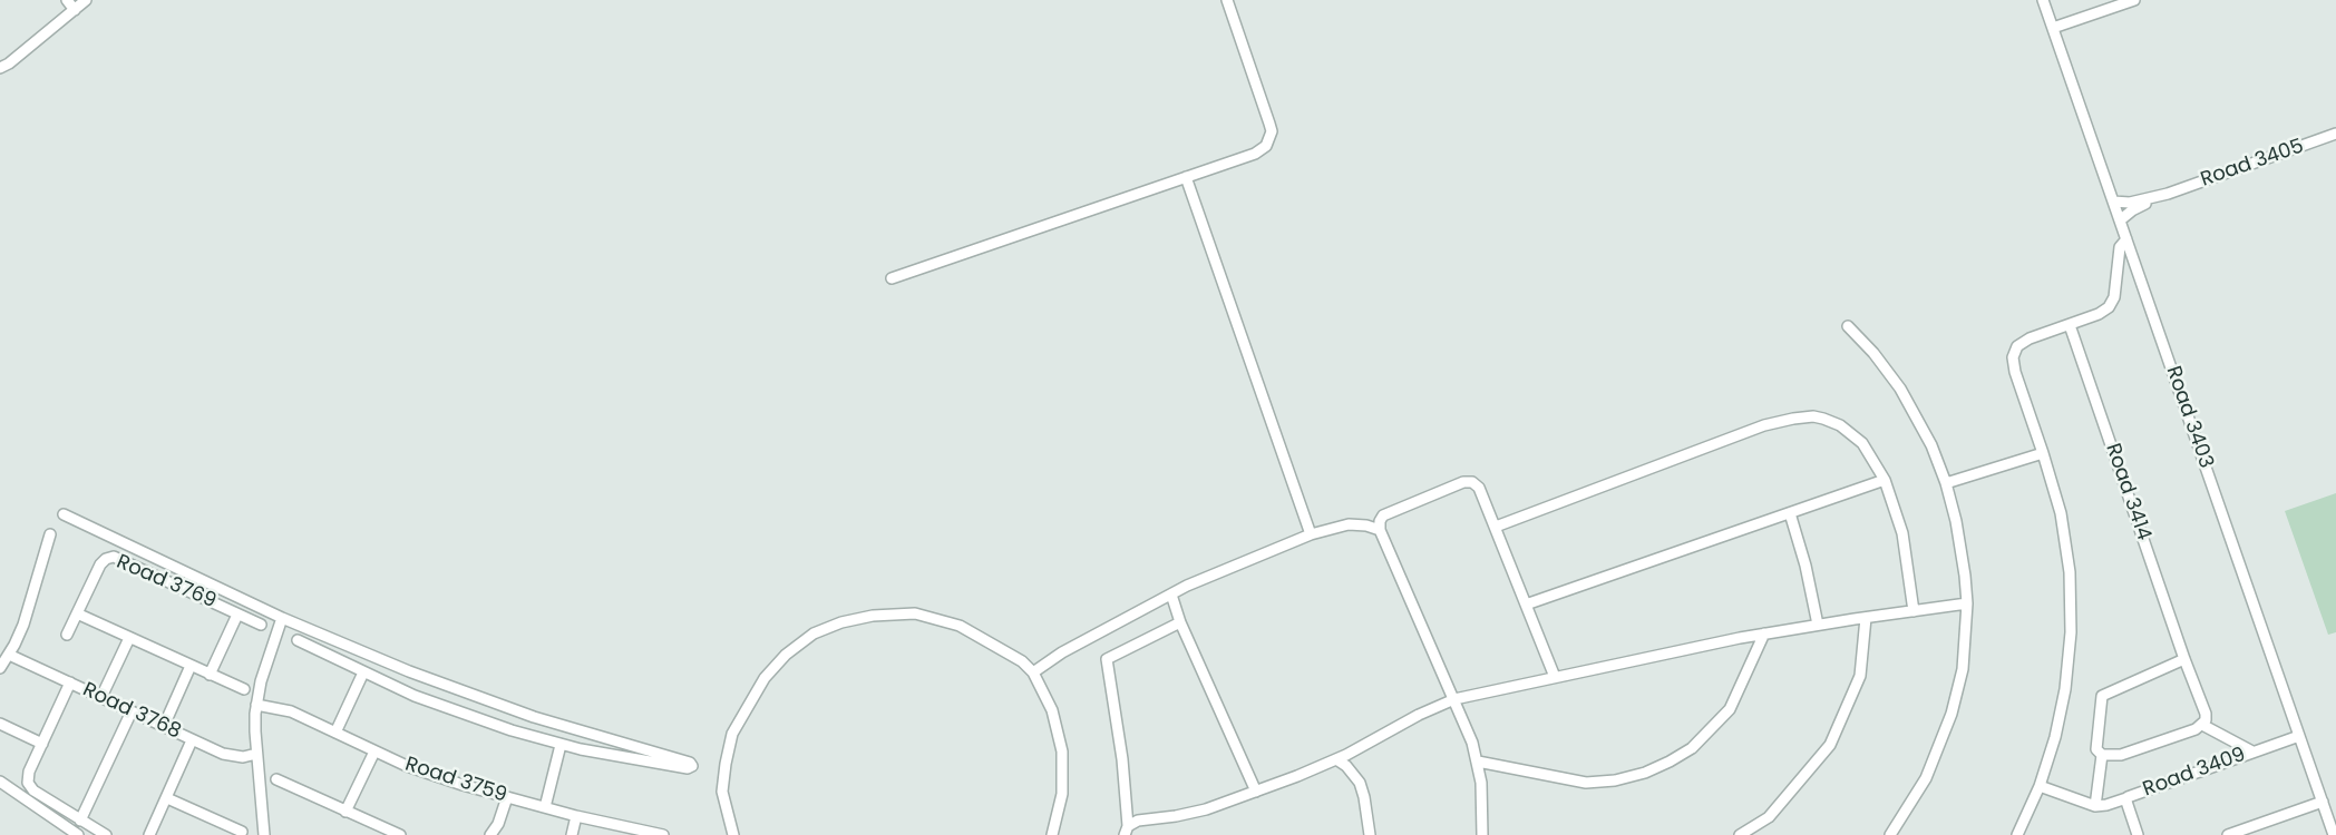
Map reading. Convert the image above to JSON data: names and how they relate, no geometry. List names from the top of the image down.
{
  "streets": {
    "street": [
      "Road 3405",
      "Road 3403",
      "Road 3414",
      "Road 3769",
      "Road 3768",
      "Road 3409",
      "Road 3759"
    ]
  },
  "crossings": [
    ["Road 3405", "Road 3403"],
    ["Road 3403", "Road 3409"]
  ]
}
